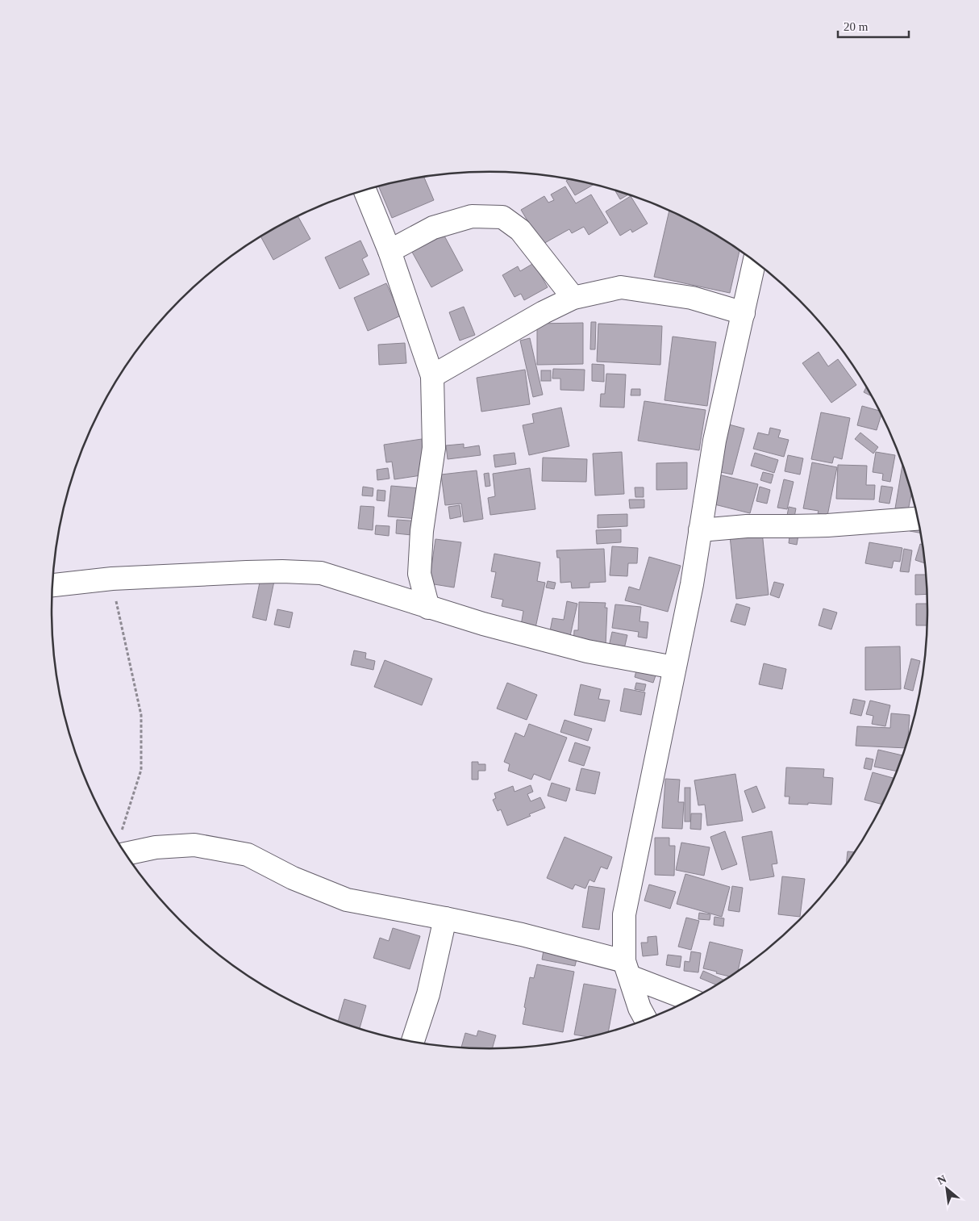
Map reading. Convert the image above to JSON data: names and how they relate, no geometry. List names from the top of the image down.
{
  "scale_bar": "20 m",
  "north": "top left"
}
